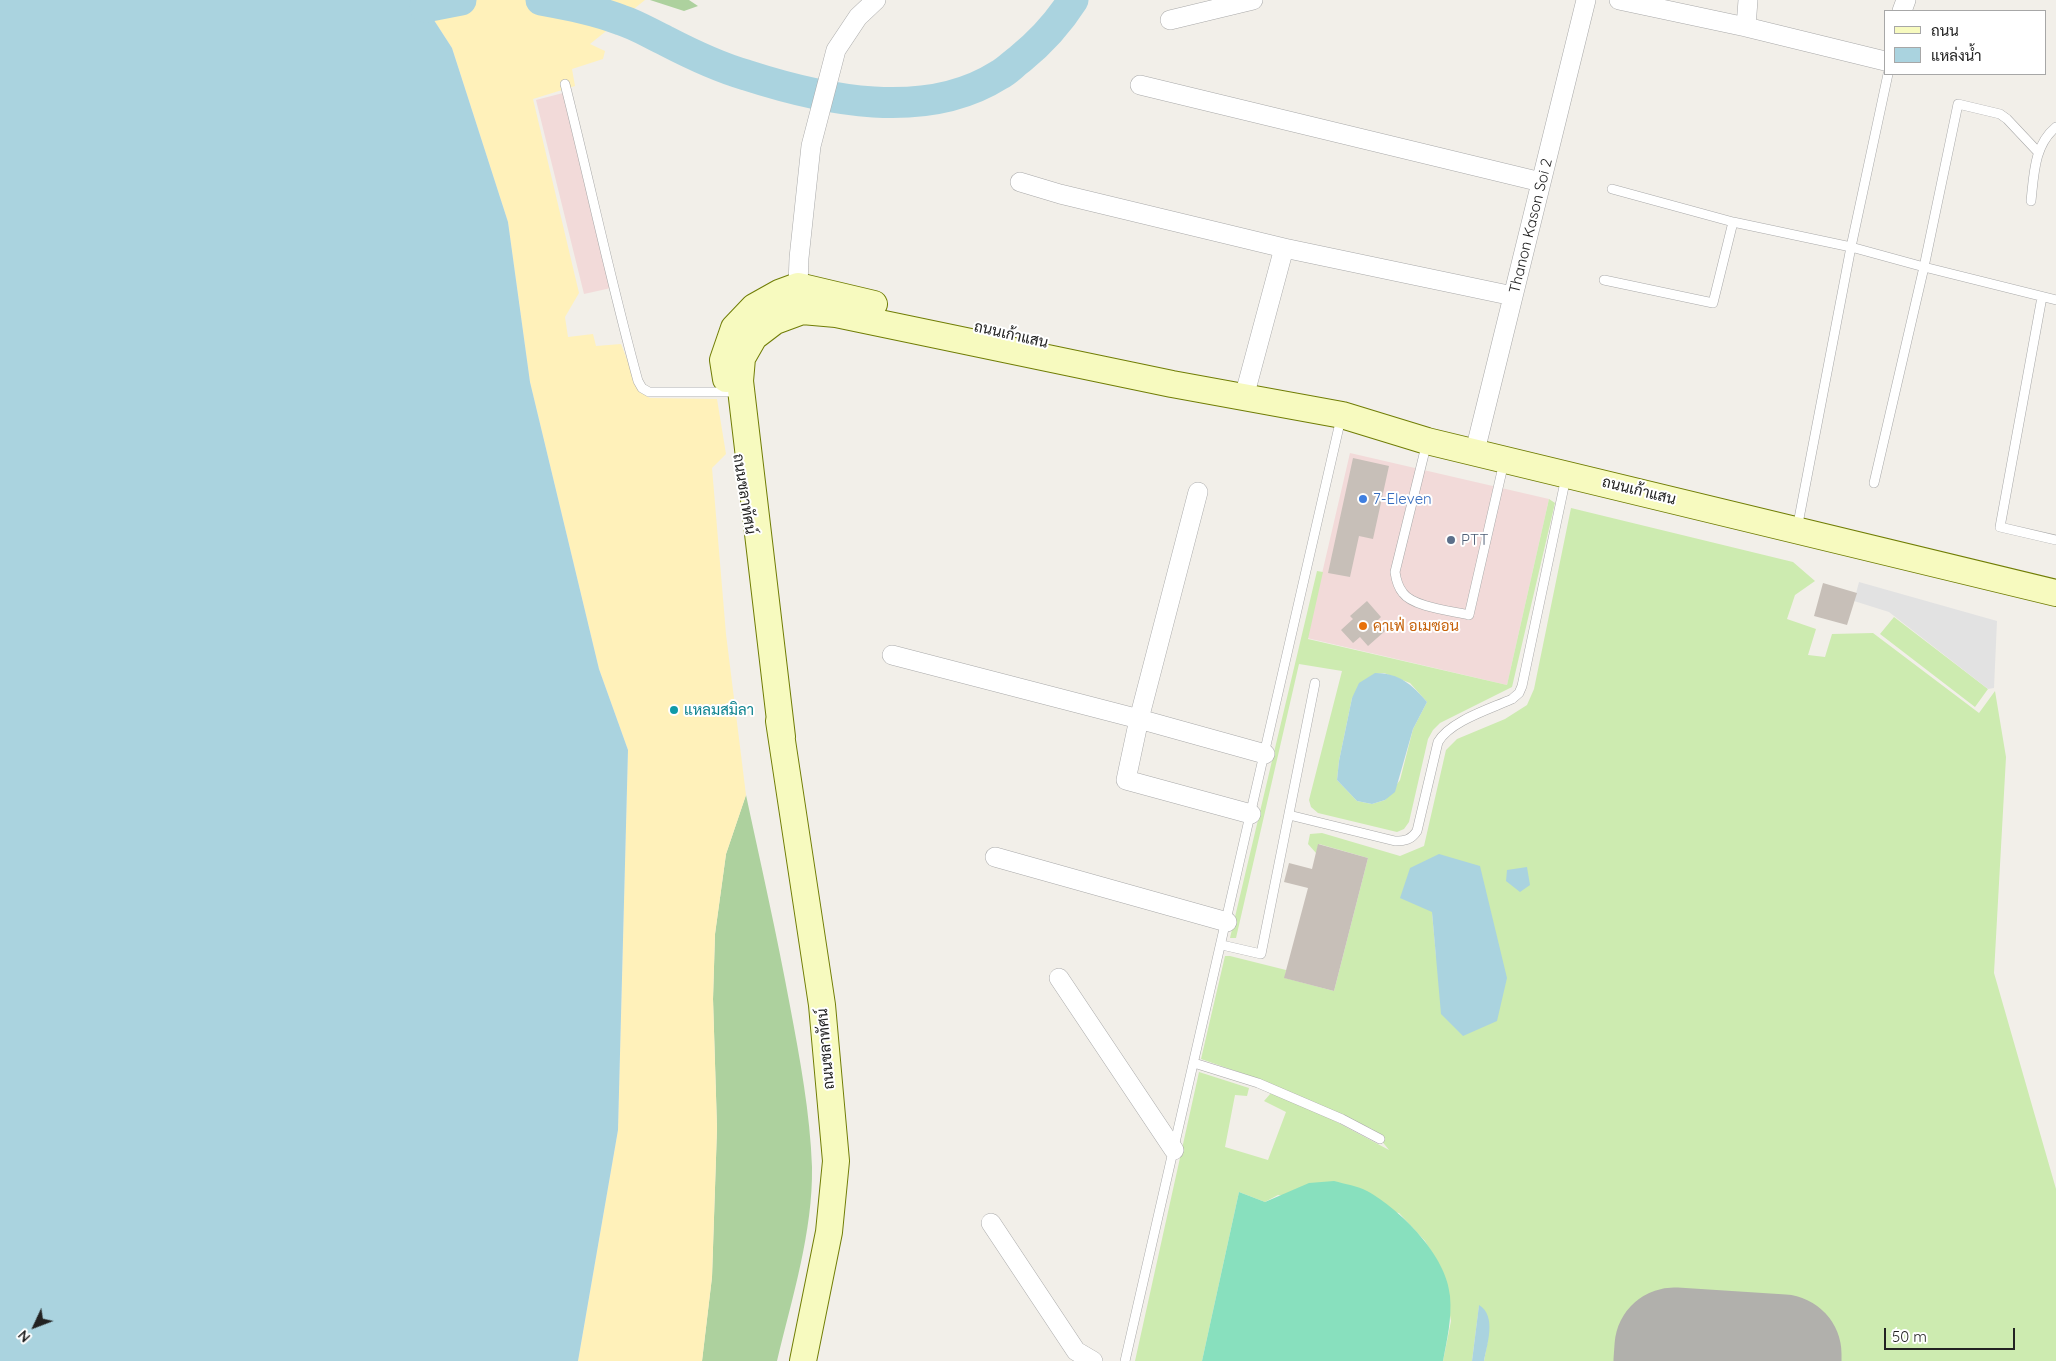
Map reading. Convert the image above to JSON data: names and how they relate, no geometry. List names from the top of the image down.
{
  "streets": {
    "main road": ["ถนนเก้าแสน", "ถนนชลาทัศน์"],
    "street": ["Thanon Kason Soi 2"]
  },
  "crossings": [
    ["Thanon Kason Soi 2", "ถนนเก้าแสน"],
    ["ถนนเก้าแสน", "ถนนชลาทัศน์"]
  ],
  "places": [
    "7-Eleven",
    "PTT",
    "คาเฟ่ อเมซอน",
    "แหลมสมิลา"
  ],
  "legend": ["ถนน", "แหล่งน้ำ"],
  "scale_bar": "50 m",
  "north": "bottom left"
}
